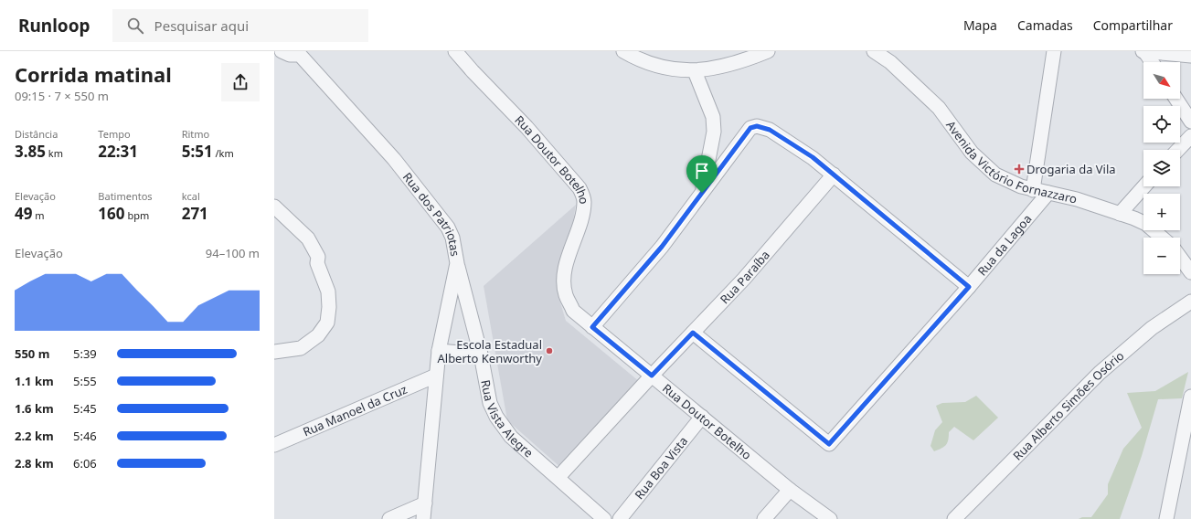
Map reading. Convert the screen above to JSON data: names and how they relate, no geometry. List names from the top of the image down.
{
  "streets": {
    "street": [
      "Avenida Victório Fornazzaro",
      "Rua Doutor Botelho",
      "Rua dos Patriotas",
      "Rua da Lagoa",
      "Rua Paraíba",
      "Rua Alberto Simões Osório",
      "Rua Manoel da Cruz",
      "Rua Vista Alegre",
      "Rua Boa Vista"
    ]
  },
  "crossings": [
    ["Avenida Victório Fornazzaro", "Rua da Lagoa"],
    ["Rua Doutor Botelho", "Rua Paraíba"],
    ["Rua Doutor Botelho", "Rua Boa Vista"],
    ["Rua dos Patriotas", "Rua Manoel da Cruz"],
    ["Rua dos Patriotas", "Rua Vista Alegre"],
    ["Rua da Lagoa", "Rua Paraíba"],
    ["Rua Paraíba", "Rua Vista Alegre"]
  ],
  "places": {
    "health": ["Drogaria da Vila"],
    "other": ["Escola Estadual Alberto Kenworthy"]
  },
  "north": "bottom right",
  "page": {
    "header": "Runloop",
    "search": "Pesquisar aqui",
    "nav": ["Mapa", "Camadas", "Compartilhar"],
    "heading": ["Corrida matinal", "09:15 · 7 × 550 m"],
    "map_buttons": ["+", "−"],
    "stats": [
      ["Distância", "3.85 km"],
      ["Tempo", "22:31"],
      ["Ritmo", "5:51 /km"],
      ["Elevação", "49 m"],
      ["Batimentos", "160 bpm"],
      ["kcal", "271"]
    ],
    "chart": ["Elevação", "94–100 m"],
    "list": [
      {
        "name": "550 m",
        "note": "5:39"
      },
      {
        "name": "1.1 km",
        "note": "5:55"
      },
      {
        "name": "1.6 km",
        "note": "5:45"
      },
      {
        "name": "2.2 km",
        "note": "5:46"
      },
      {
        "name": "2.8 km",
        "note": "6:06"
      }
    ]
  }
}
